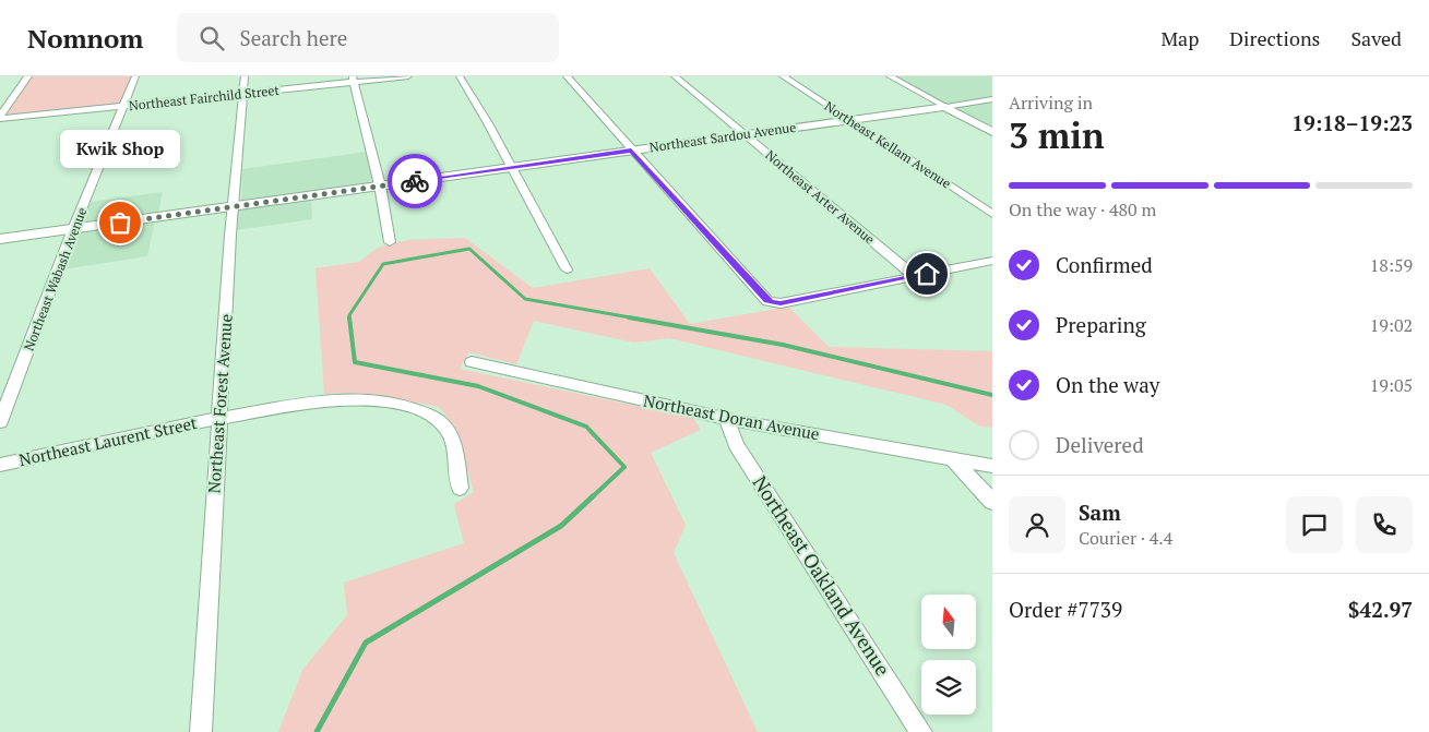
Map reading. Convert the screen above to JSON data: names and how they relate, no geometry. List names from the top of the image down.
{
  "streets": {
    "main road": ["Northeast Sardou Avenue"],
    "street": [
      "Northeast Fairchild Street",
      "Northeast Kellam Avenue",
      "Northeast Arter Avenue",
      "Northeast Wabash Avenue",
      "Northeast Forest Avenue",
      "Northeast Doran Avenue",
      "Northeast Laurent Street",
      "Northeast Oakland Avenue"
    ]
  },
  "crossings": [
    ["Northeast Fairchild Street", "Northeast Wabash Avenue"],
    ["Northeast Fairchild Street", "Northeast Forest Avenue"],
    ["Northeast Sardou Avenue", "Northeast Kellam Avenue"],
    ["Northeast Sardou Avenue", "Northeast Arter Avenue"],
    ["Northeast Sardou Avenue", "Northeast Wabash Avenue"],
    ["Northeast Sardou Avenue", "Northeast Forest Avenue"],
    ["Northeast Forest Avenue", "Northeast Laurent Street"],
    ["Northeast Doran Avenue", "Northeast Oakland Avenue"]
  ],
  "places": ["Kwik Shop"],
  "north": "top",
  "page": {
    "header": "Nomnom",
    "search": "Search here",
    "nav": ["Map", "Directions", "Saved"],
    "heading": ["3 min", "Arriving in", "19:18–19:23"],
    "panel": [
      "Sam",
      "Courier · 4.4",
      "Order #7739",
      "$42.97"
    ],
    "bubble": "Kwik Shop",
    "bar": "On the way · 480 m",
    "list": [
      ["Confirmed", "18:59"],
      ["Preparing", "19:02"],
      ["On the way", "19:05"],
      "Delivered"
    ]
  }
}
